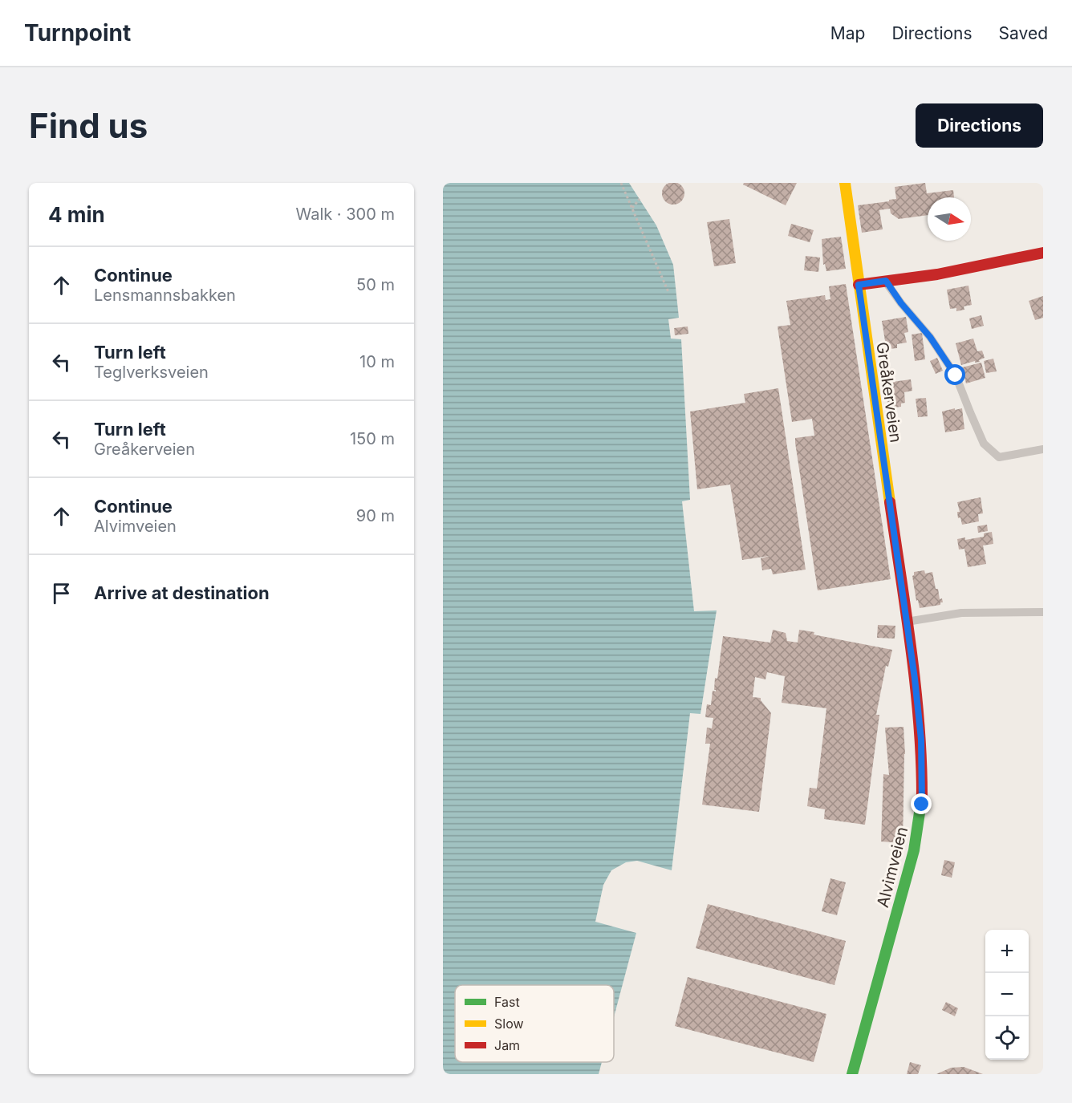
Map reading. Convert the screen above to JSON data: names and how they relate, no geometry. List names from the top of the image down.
{
  "streets": {
    "main road": ["Greåkerveien", "Alvimveien"]
  },
  "crossings": [
    ["Greåkerveien", "Alvimveien"]
  ],
  "legend": ["Fast", "Slow", "Jam"],
  "north": "right",
  "page": {
    "header": "Turnpoint",
    "nav": ["Map", "Directions", "Saved"],
    "buttons": "Directions",
    "title": "Find us",
    "heading": ["4 min", "Walk · 300 m"],
    "list": [
      ["Continue", "Lensmannsbakken", "50 m"],
      ["Turn left", "Teglverksveien", "10 m"],
      ["Turn left", "Greåkerveien", "150 m"],
      ["Continue", "Alvimveien", "90 m"],
      "Arrive at destination"
    ],
    "map_buttons": ["+", "−"]
  }
}
